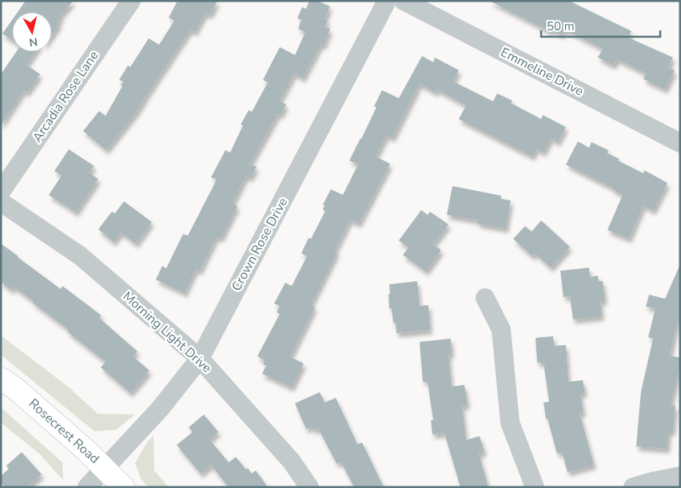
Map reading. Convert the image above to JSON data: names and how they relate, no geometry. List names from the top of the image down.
{
  "streets": {
    "main road": ["Rosecrest Road"],
    "street": [
      "Emmeline Drive",
      "Arcadia Rose Lane",
      "Crown Rose Drive",
      "Morning Light Drive"
    ]
  },
  "crossings": [
    ["Crown Rose Drive", "Morning Light Drive"],
    ["Crown Rose Drive", "Rosecrest Road"]
  ],
  "scale_bar": "50 m",
  "north": "bottom"
}
